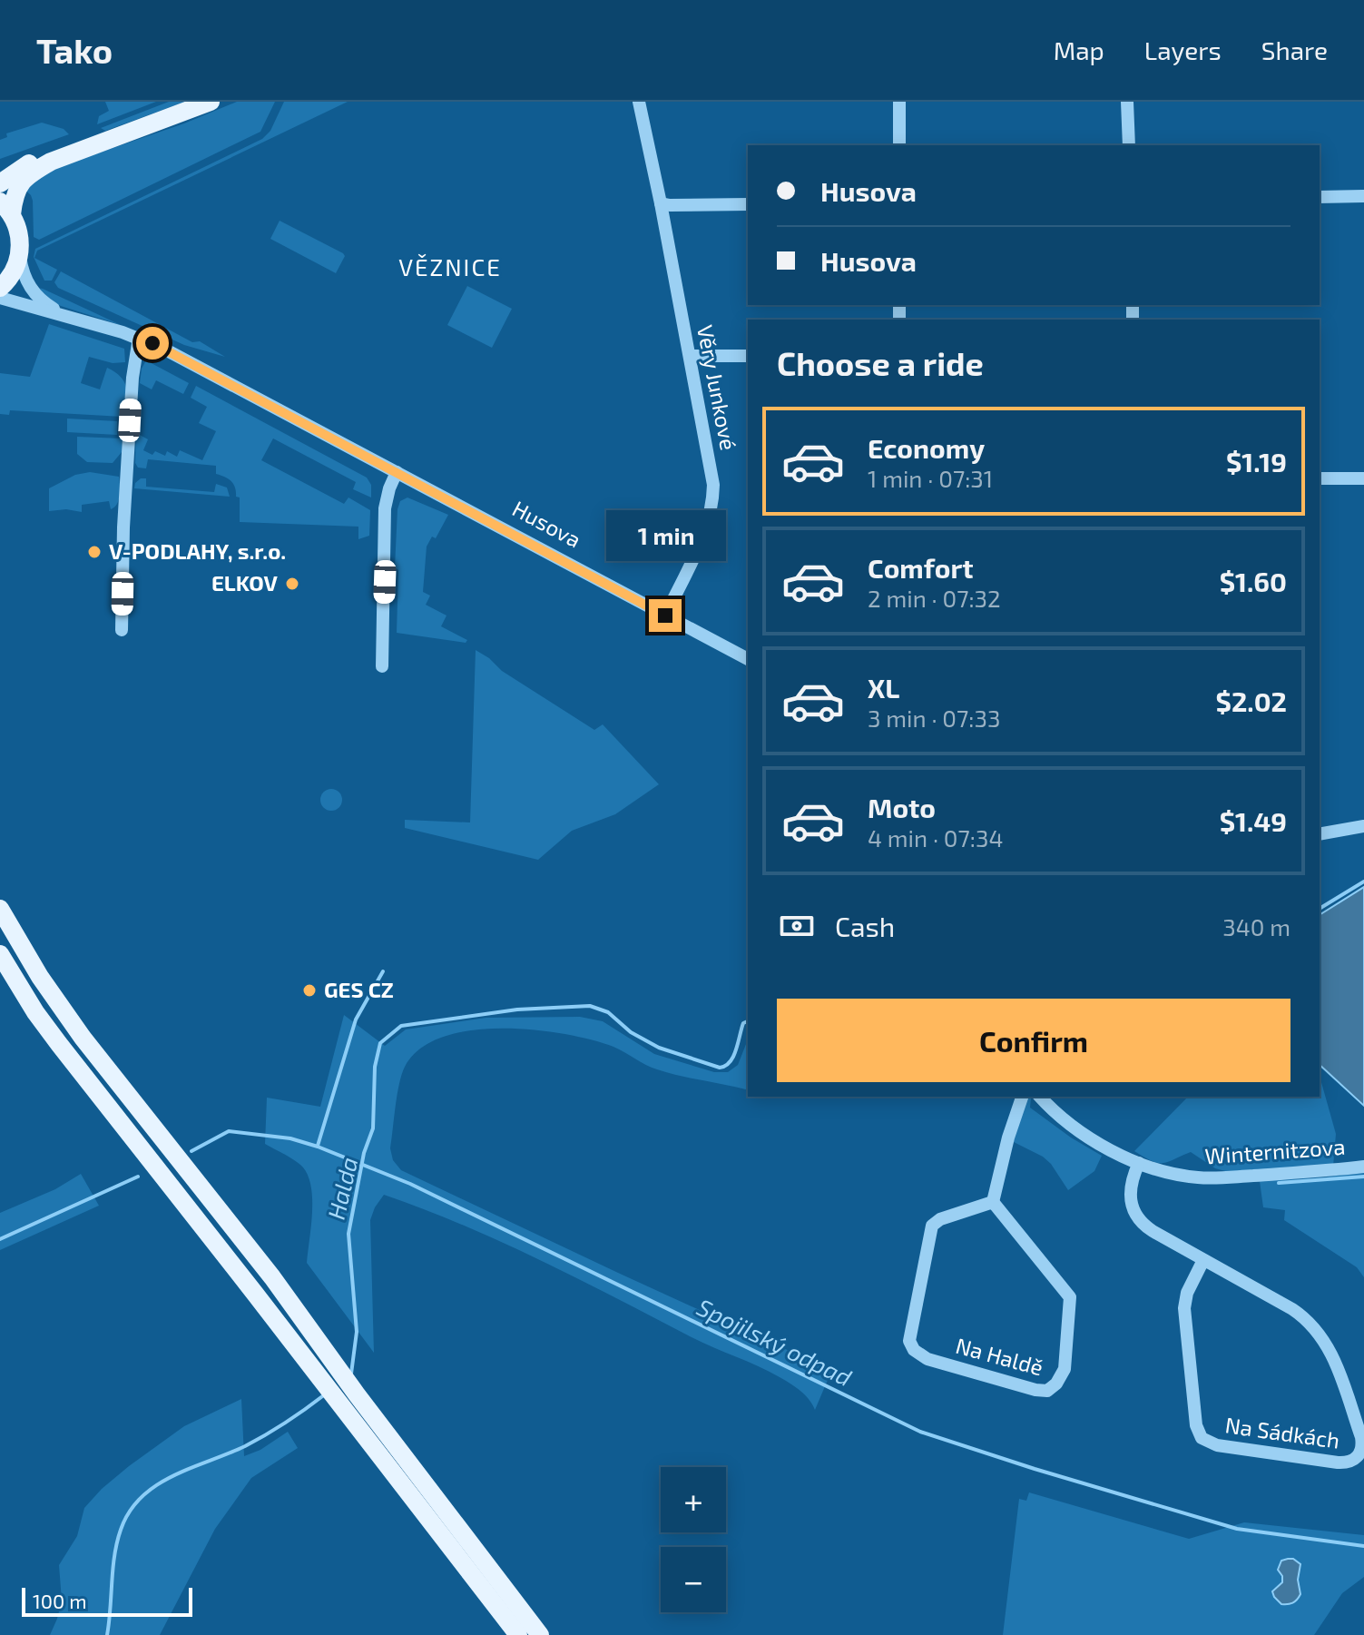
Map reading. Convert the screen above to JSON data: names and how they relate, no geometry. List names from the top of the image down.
{
  "streets": {
    "main road": ["Husova"],
    "street": [
      "Věry Junkové",
      "Winternitzova",
      "Na Haldě",
      "Na Sádkách"
    ]
  },
  "crossings": [
    ["Věry Junkové", "Husova"],
    ["Winternitzova", "Na Sádkách"]
  ],
  "districts": ["VĚZNICE"],
  "water": ["Halda", "Spojilský odpad"],
  "places": ["V-PODLAHY, s.r.o.", "ELKOV", "GES CZ"],
  "scale_bar": "100 m",
  "page": {
    "header": "Tako",
    "nav": ["Map", "Layers", "Share"],
    "banner": ["Husova", "Husova"],
    "heading": "Choose a ride",
    "list": [
      {
        "name": "Economy",
        "note": "1 min · 07:31",
        "value": "$1.19"
      },
      {
        "name": "Comfort",
        "note": "2 min · 07:32",
        "value": "$1.60"
      },
      {
        "name": "XL",
        "note": "3 min · 07:33",
        "value": "$2.02"
      },
      {
        "name": "Moto",
        "note": "4 min · 07:34",
        "value": "$1.49"
      }
    ],
    "bubble": "1 min",
    "pay": ["Cash", "340 m"],
    "buttons": "Confirm",
    "map_buttons": ["+", "−"],
    "scale": "100 m"
  }
}
